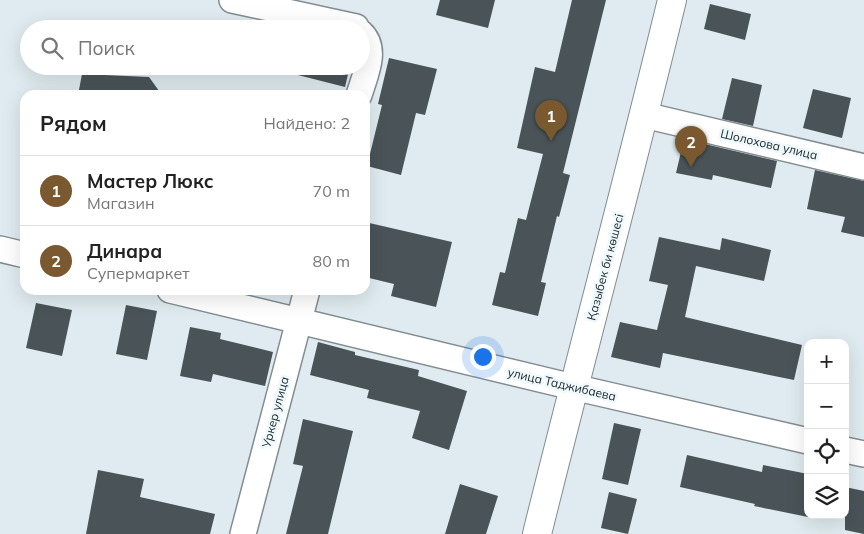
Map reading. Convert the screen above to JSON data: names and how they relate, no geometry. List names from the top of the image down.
{
  "streets": {
    "main road": ["Қазыбек би көшесі"],
    "street": ["Шолохова улица", "улица Таджибаева", "Уркер улица"]
  },
  "crossings": [
    ["Шолохова улица", "Қазыбек би көшесі"],
    ["Қазыбек би көшесі", "улица Таджибаева"],
    ["улица Таджибаева", "Уркер улица"]
  ],
  "page": {
    "search": "Поиск",
    "heading": ["Рядом", "Найдено: 2"],
    "pins": ["1", "2"],
    "list": [
      {
        "mark": "1",
        "name": "Мастер Люкс",
        "note": "Магазин",
        "value": "70 m"
      },
      {
        "mark": "2",
        "name": "Динара",
        "note": "Супермаркет",
        "value": "80 m"
      }
    ],
    "map_buttons": ["+", "−"]
  }
}
